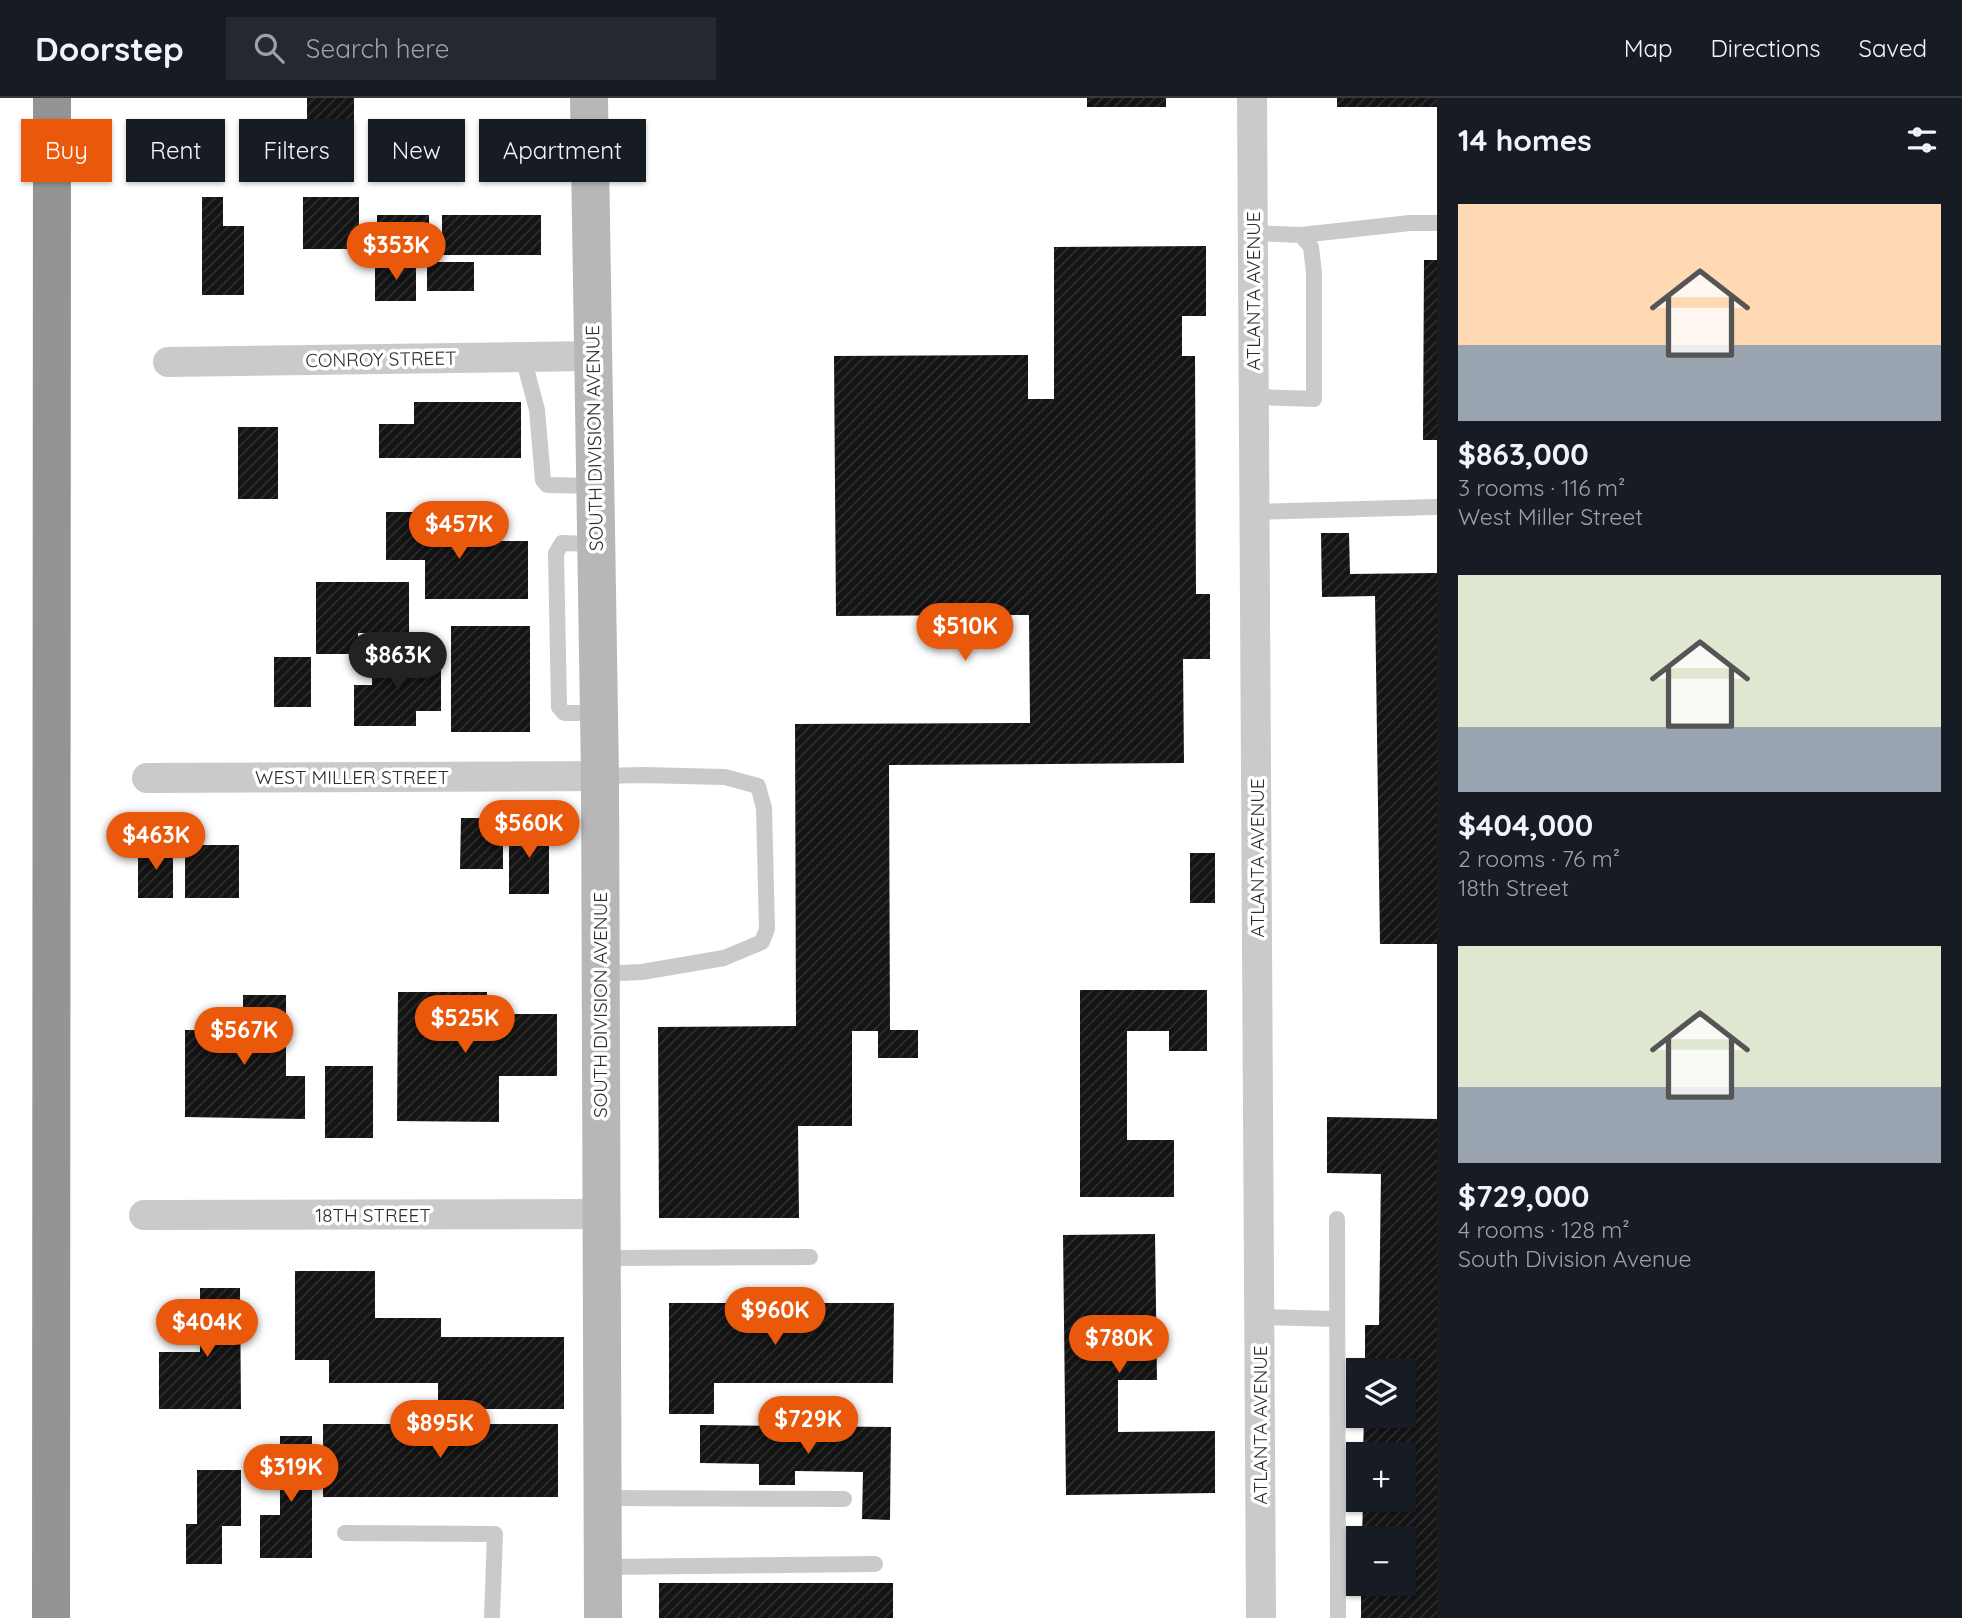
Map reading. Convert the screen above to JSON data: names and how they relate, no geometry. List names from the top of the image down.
{
  "streets": {
    "street": [
      "ATLANTA AVENUE",
      "CONROY STREET",
      "SOUTH DIVISION AVENUE",
      "WEST MILLER STREET",
      "18TH STREET"
    ]
  },
  "crossings": [
    ["CONROY STREET", "SOUTH DIVISION AVENUE"],
    ["SOUTH DIVISION AVENUE", "WEST MILLER STREET"],
    ["SOUTH DIVISION AVENUE", "18TH STREET"]
  ],
  "page": {
    "header": "Doorstep",
    "search": "Search here",
    "nav": ["Map", "Directions", "Saved"],
    "heading": "14 homes",
    "chip": [
      "Buy",
      "Rent",
      "Filters",
      "New",
      "Apartment"
    ],
    "list": [
      {
        "name": "$863,000",
        "note": "3 rooms · 116 m² · West Miller Street"
      },
      {
        "name": "$404,000",
        "note": "2 rooms · 76 m² · 18th Street"
      },
      {
        "name": "$729,000",
        "note": "4 rooms · 128 m² · South Division Avenue"
      }
    ],
    "price": [
      "$353K",
      "$457K",
      "$510K",
      "$863K",
      "$560K",
      "$463K",
      "$525K",
      "$567K",
      "$960K",
      "$404K",
      "$780K",
      "$729K",
      "$895K",
      "$319K"
    ],
    "map_buttons": ["+", "−"]
  }
}
